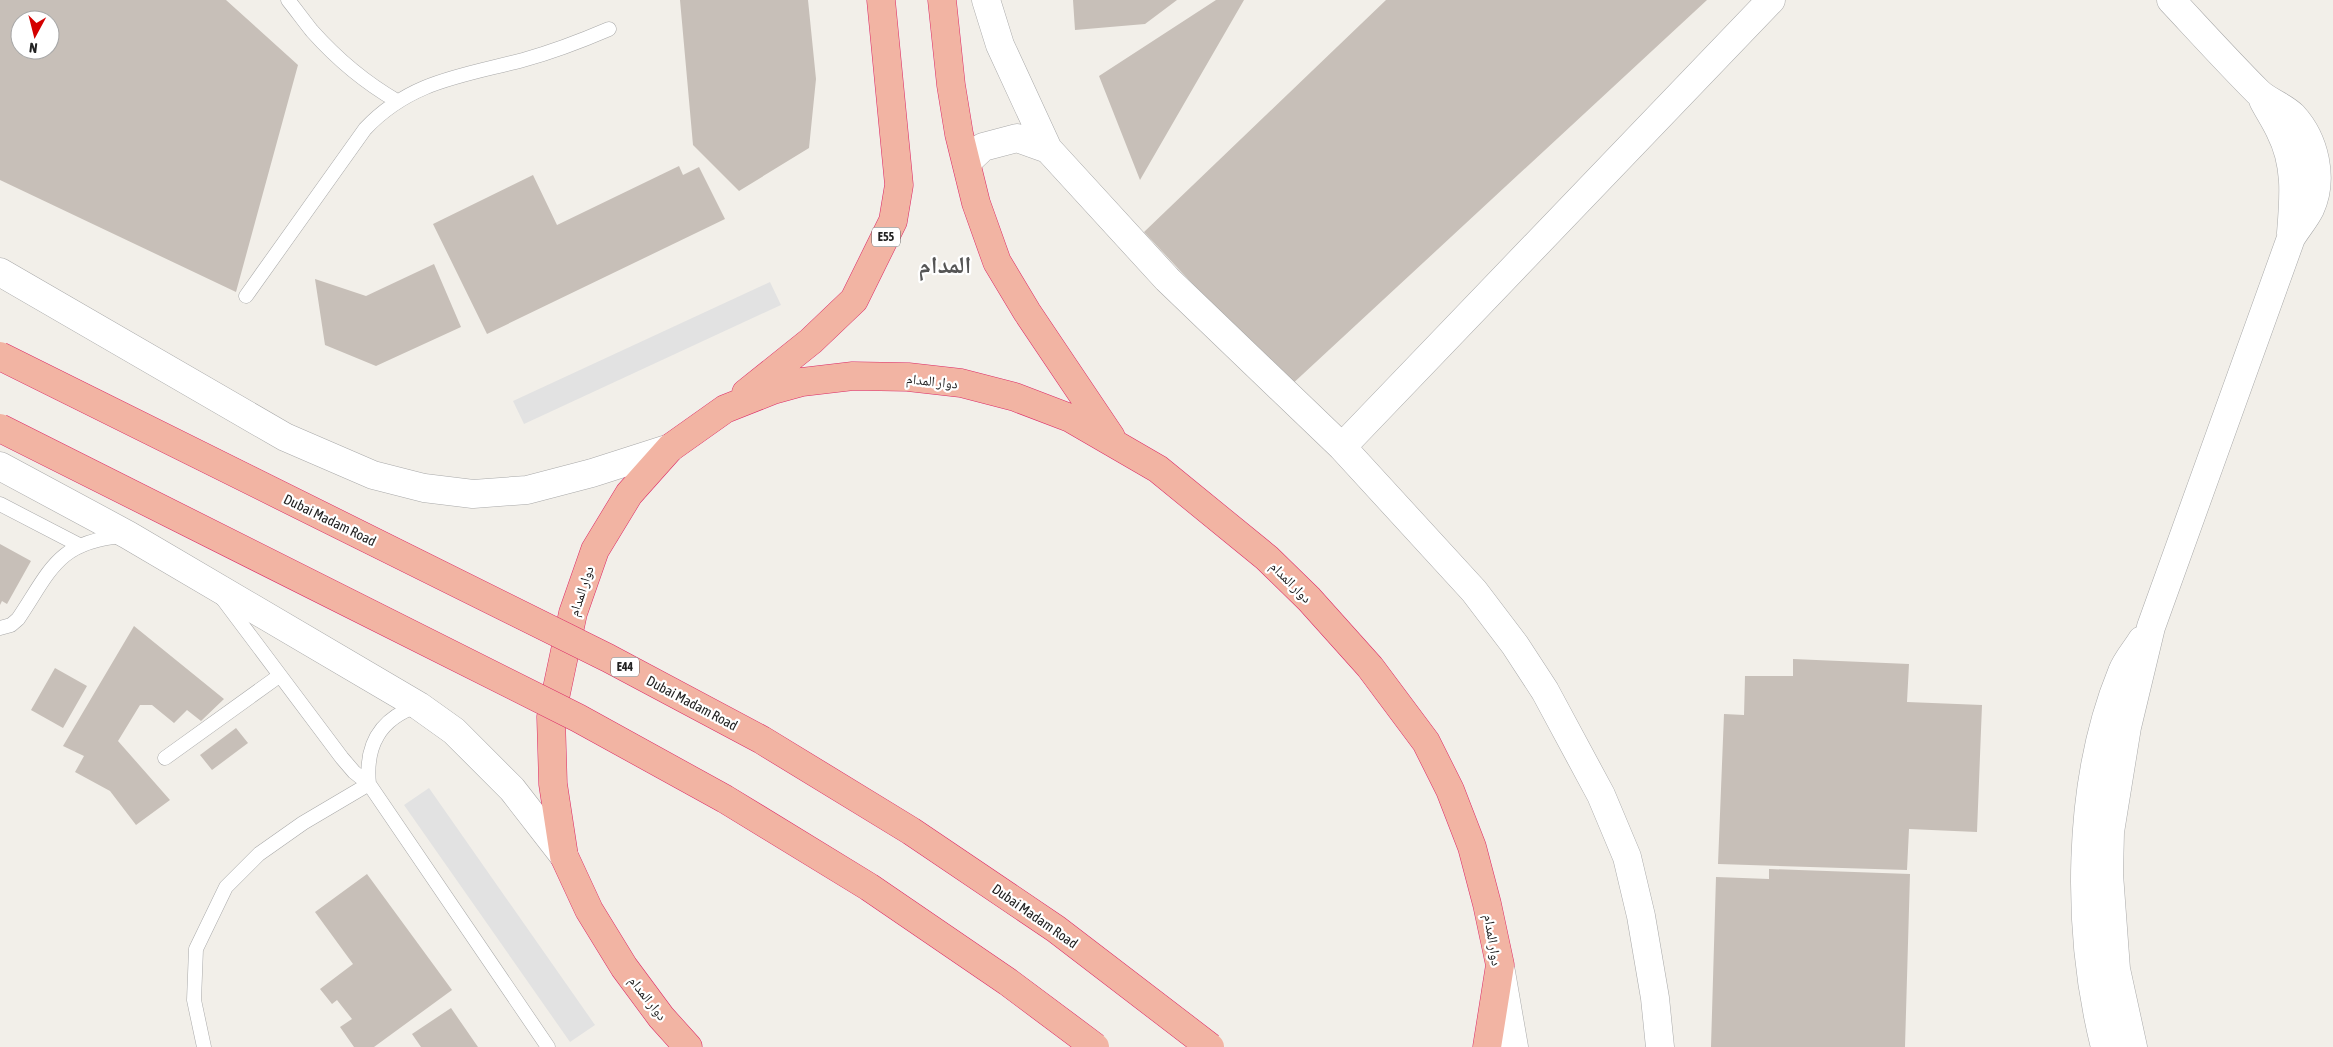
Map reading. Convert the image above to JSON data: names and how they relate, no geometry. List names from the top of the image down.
{
  "streets": {
    "highway": [
      "E55",
      "دوار المدام",
      "Dubai Madam Road",
      "E44"
    ]
  },
  "crossings": [
    ["E55", "دوار المدام"]
  ],
  "districts": ["المدام"],
  "north": "bottom"
}
